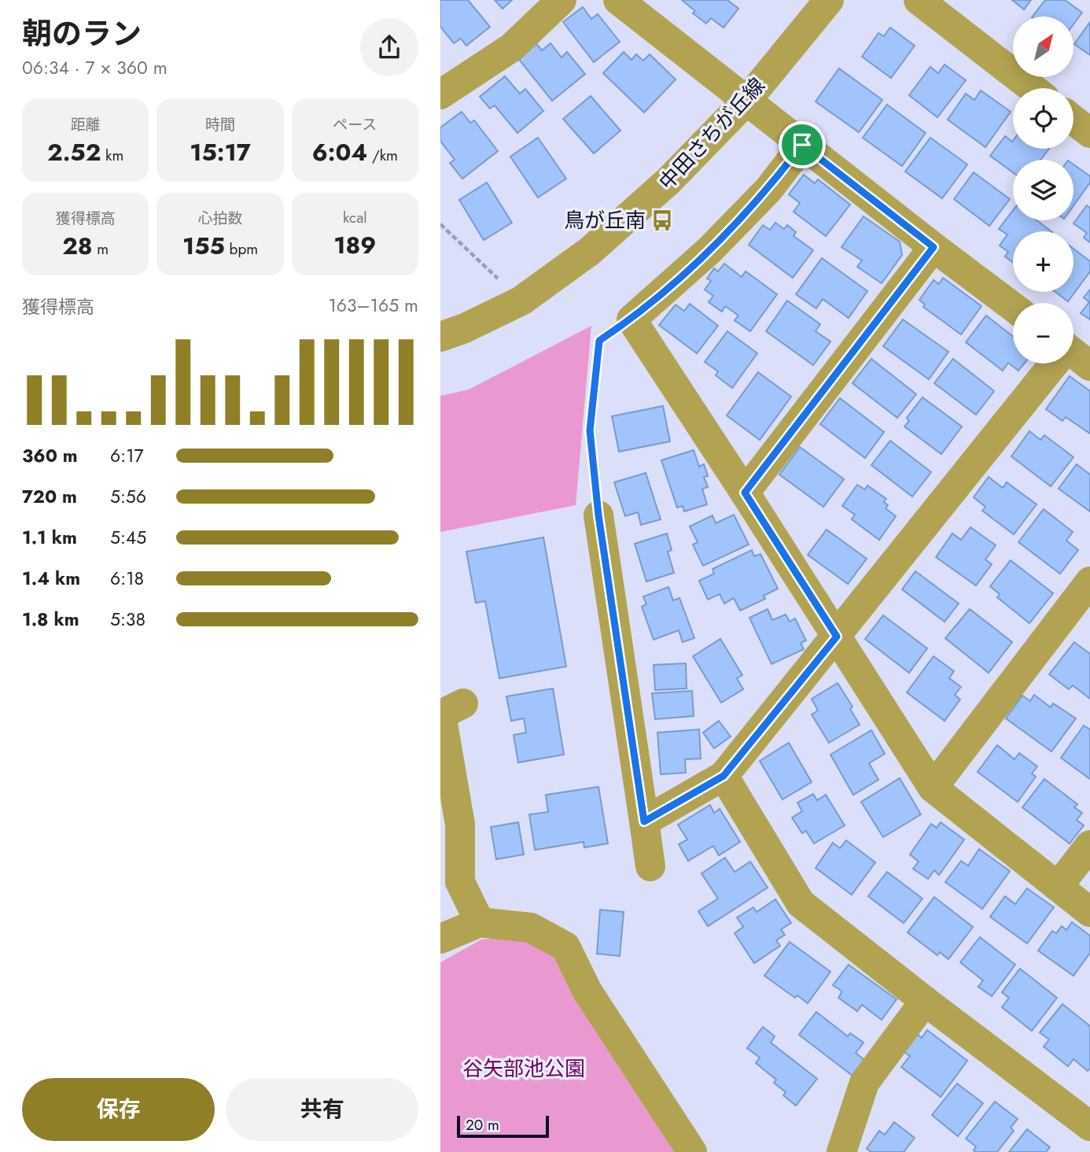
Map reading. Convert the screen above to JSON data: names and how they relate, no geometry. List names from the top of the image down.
{
  "streets": {
    "street": ["中田さちが丘線"]
  },
  "parks": ["谷矢部池公園"],
  "places": {
    "bus stop": ["鳥が丘南"]
  },
  "scale_bar": "20 m",
  "north": "top right",
  "page": {
    "heading": ["朝のラン", "06:34 · 7 × 360 m"],
    "map_buttons": ["+", "−"],
    "stats": [
      ["距離", "2.52 km"],
      ["時間", "15:17"],
      ["ペース", "6:04 /km"],
      ["獲得標高", "28 m"],
      ["心拍数", "155 bpm"],
      ["kcal", "189"]
    ],
    "chart": ["獲得標高", "163–165 m"],
    "list": [
      {
        "name": "360 m",
        "note": "6:17"
      },
      {
        "name": "720 m",
        "note": "5:56"
      },
      {
        "name": "1.1 km",
        "note": "5:45"
      },
      {
        "name": "1.4 km",
        "note": "6:18"
      },
      {
        "name": "1.8 km",
        "note": "5:38"
      }
    ],
    "buttons": ["保存", "共有"],
    "scale": "20 m"
  }
}
